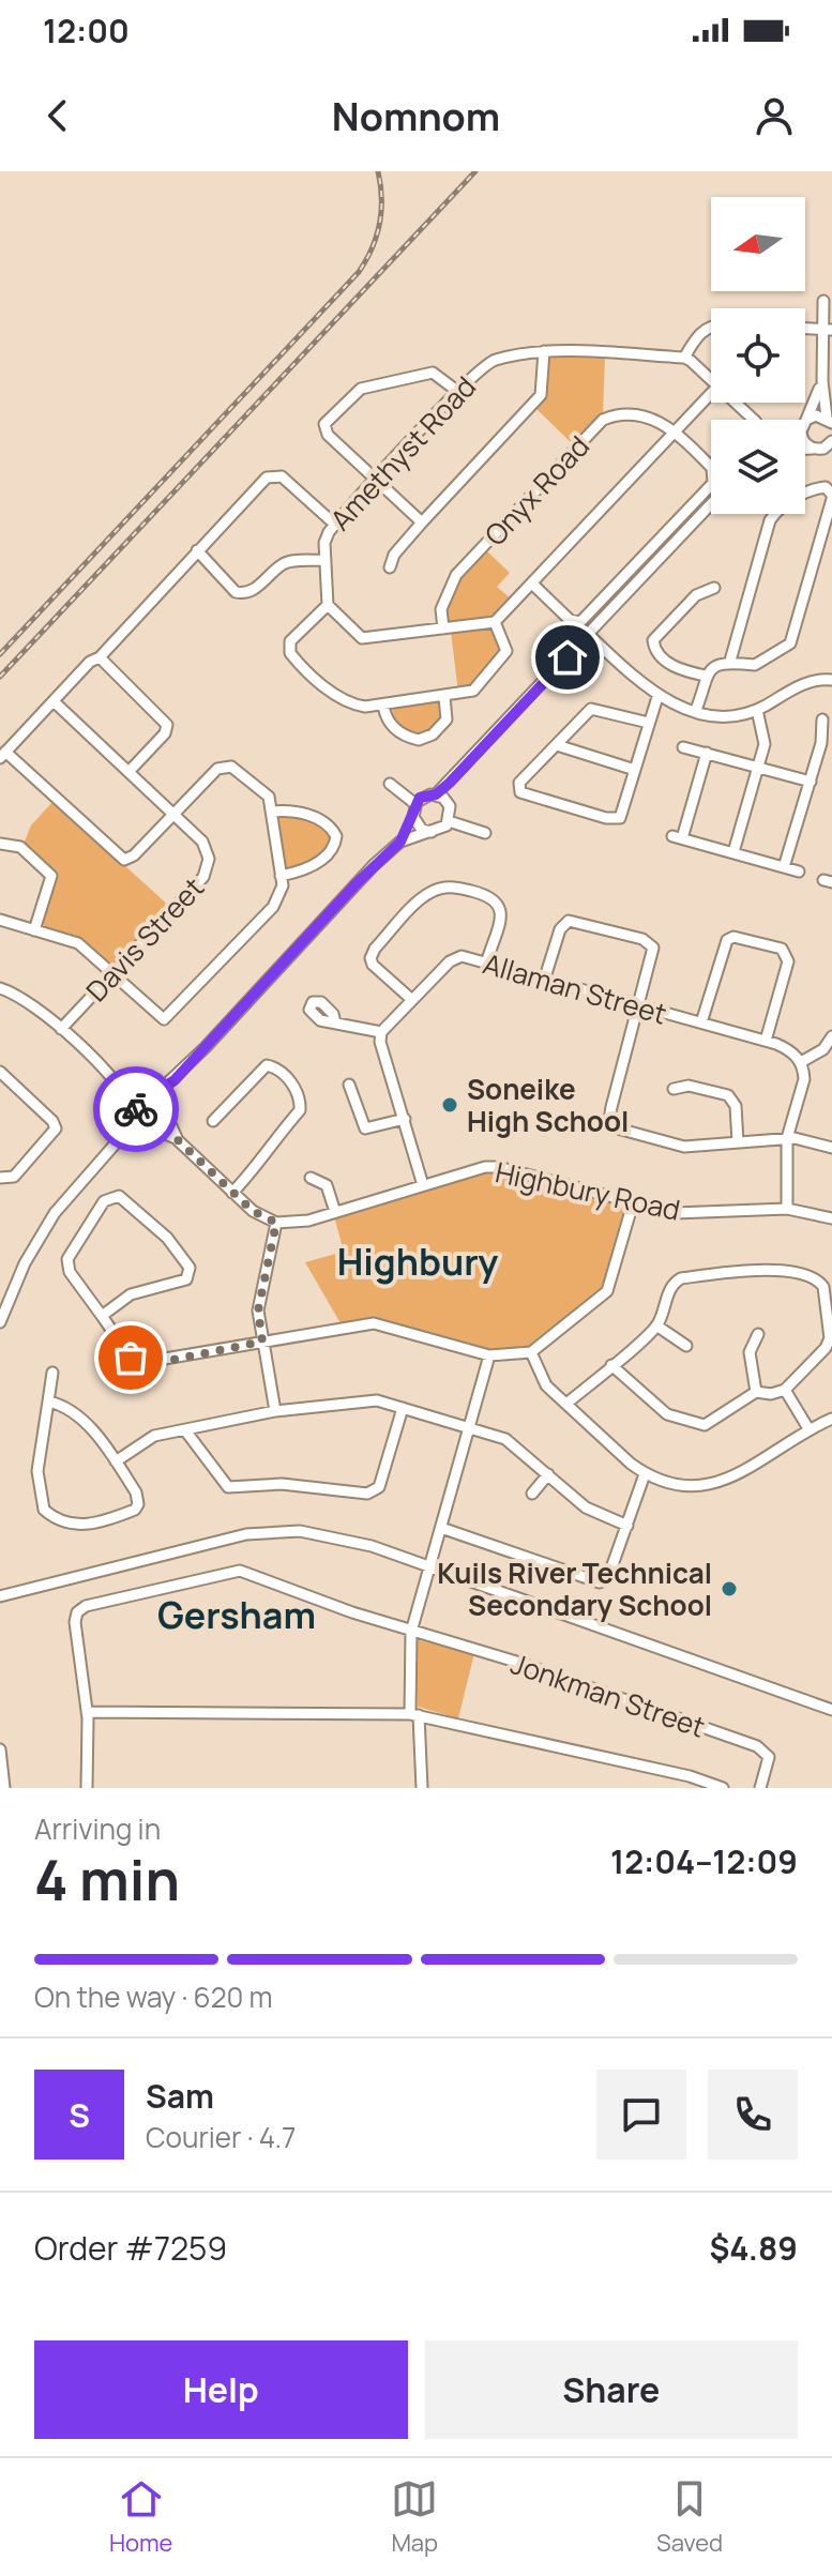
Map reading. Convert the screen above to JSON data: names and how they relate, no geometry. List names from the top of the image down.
{
  "streets": {
    "street": [
      "Amethyst Road",
      "Onyx Road",
      "Davis Street",
      "Allaman Street",
      "Highbury Road",
      "Jonkman Street"
    ]
  },
  "districts": ["Highbury", "Gersham"],
  "places": ["Soneike High School", "Kuils River Technical Secondary School"],
  "north": "left",
  "page": {
    "status": "12:00",
    "header": "Nomnom",
    "heading": ["4 min", "Arriving in", "12:04–12:09"],
    "panel": [
      "Sam",
      "Courier · 4.7",
      "Order #7259",
      "$4.89"
    ],
    "bar": "On the way · 620 m",
    "round": "S",
    "buttons": ["Help", "Share"],
    "tabs": ["Home", "Map", "Saved"]
  }
}
